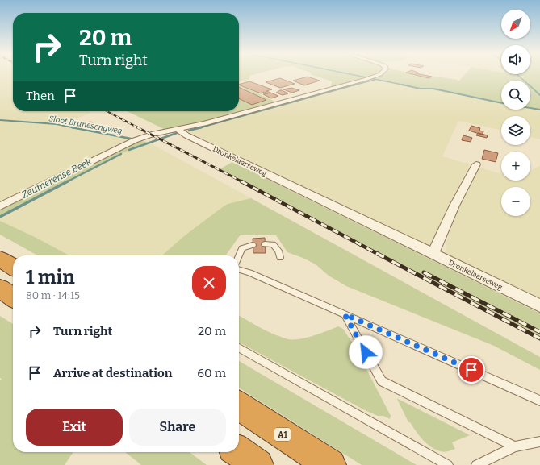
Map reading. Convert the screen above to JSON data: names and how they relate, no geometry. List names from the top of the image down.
{
  "streets": {
    "highway": ["A1"],
    "street": ["Dronkelaarseweg"]
  },
  "water": ["Sloot Brunesengweg", "Zeumerense Beek"],
  "north": "bottom left",
  "page": {
    "map_buttons": ["+", "−"],
    "turn": ["20 m", "Turn right"],
    "then": "Then",
    "heading": ["1 min", "80 m · 14:15"],
    "list": [
      {
        "name": "Turn right",
        "value": "20 m"
      },
      {
        "name": "Arrive at destination",
        "value": "60 m"
      }
    ],
    "buttons": ["Exit", "Share"]
  }
}
